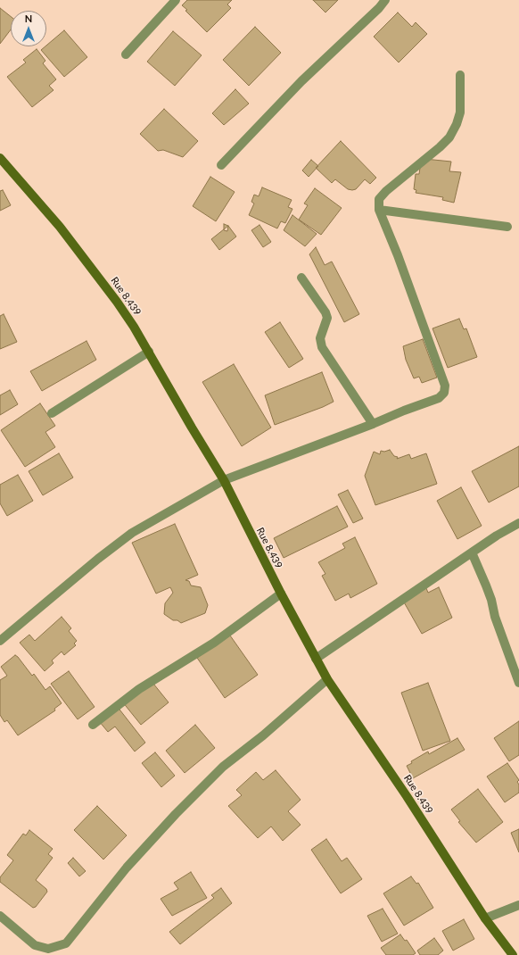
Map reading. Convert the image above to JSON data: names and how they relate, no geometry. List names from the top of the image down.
{
  "streets": {
    "street": ["Rue 8.439"]
  },
  "north": "top"
}
